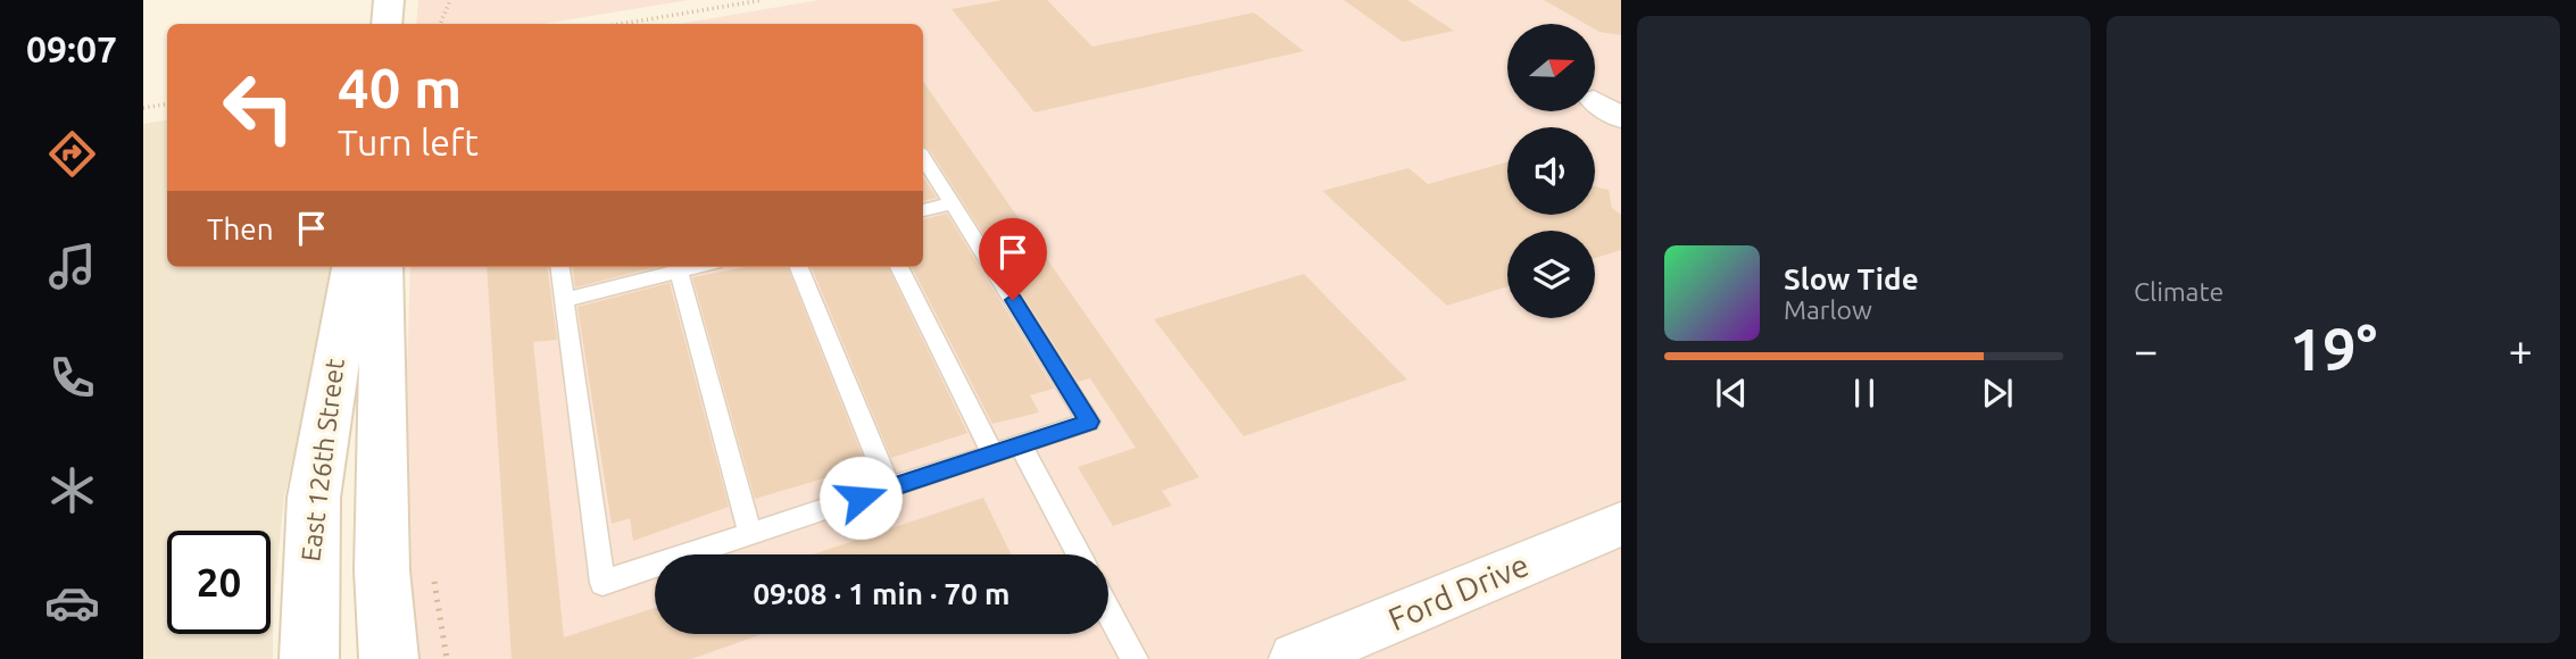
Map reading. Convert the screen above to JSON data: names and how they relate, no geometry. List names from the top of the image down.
{
  "streets": {
    "main road": ["East 126th Street"],
    "street": ["Ford Drive"]
  },
  "north": "right",
  "page": {
    "tabs": "09:07",
    "tile": "Climate",
    "turn": ["40 m", "Turn left"],
    "then": "Then",
    "song": ["Slow Tide", "Marlow"],
    "heat": ["−", "19°", "+"],
    "limit": "20",
    "trip": "09:08 · 1 min · 70 m"
  }
}
